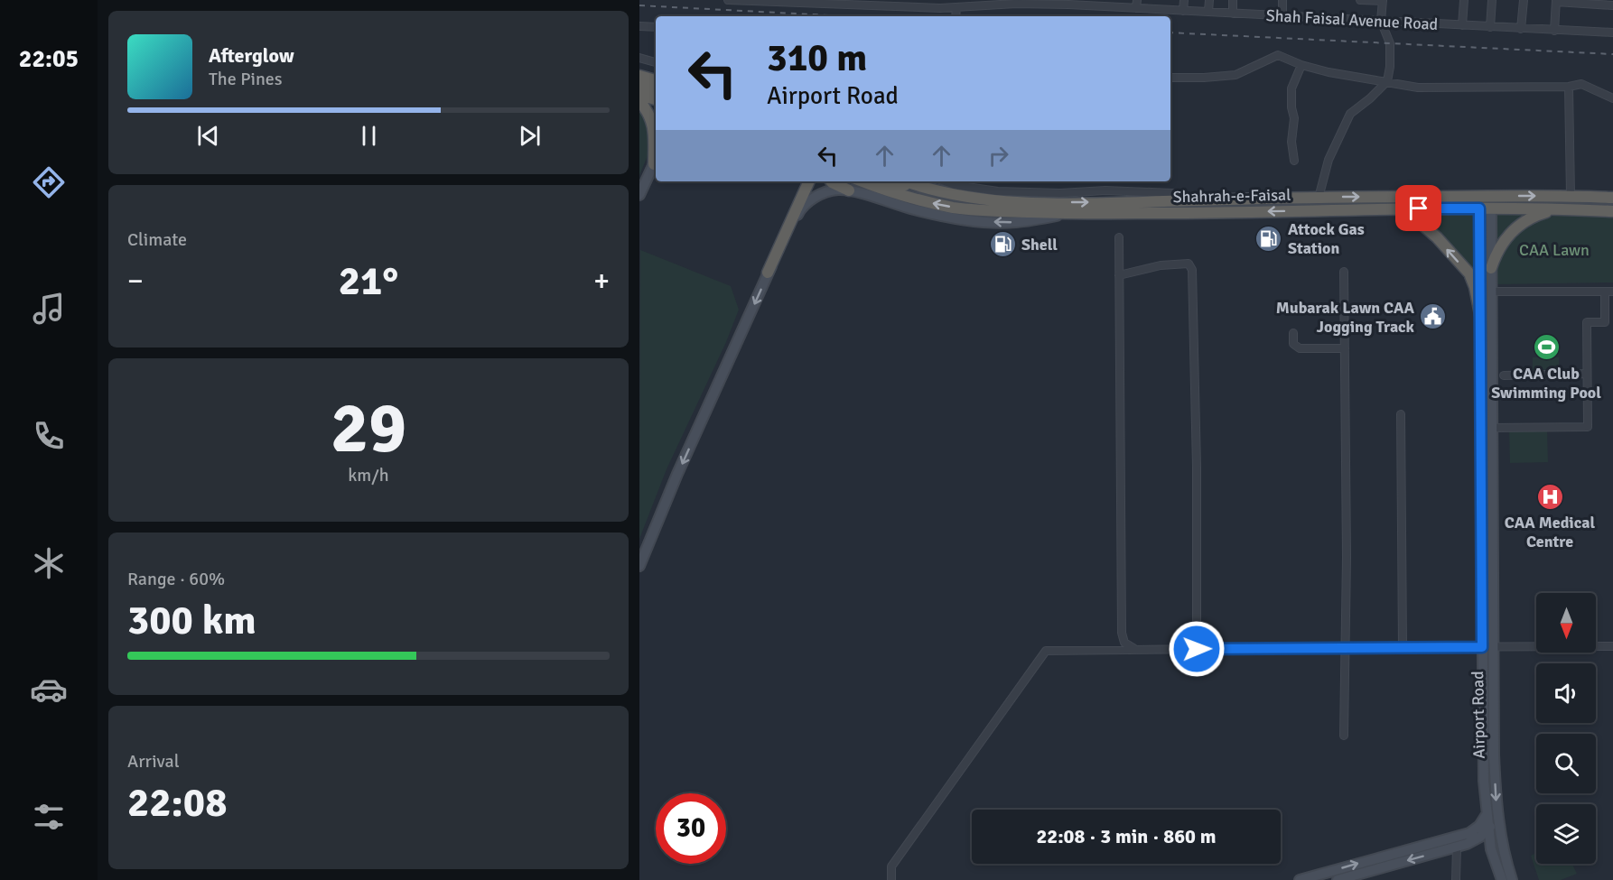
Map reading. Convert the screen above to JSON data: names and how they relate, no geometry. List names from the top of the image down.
{
  "streets": {
    "highway": ["Shahrah-e-Faisal"],
    "main road": ["Airport Road"],
    "street": ["Shah Faisal Avenue Road"]
  },
  "crossings": [
    ["Shahrah-e-Faisal", "Airport Road"]
  ],
  "parks": ["CAA Lawn"],
  "places": {
    "fuel station": ["Attock Gas Station", "Shell"],
    "public building": ["Mubarak Lawn CAA Jogging Track"],
    "sports": ["CAA Club Swimming Pool"],
    "hospital": ["CAA Medical Centre"]
  },
  "north": "bottom",
  "page": {
    "tabs": "22:05",
    "turn": ["310 m", "Airport Road"],
    "song": ["Afterglow", "The Pines"],
    "tile": [
      "Climate",
      ["29", "km/h"],
      ["Range · 60%", "300 km"],
      ["Arrival", "22:08"]
    ],
    "heat": ["−", "21°", "+"],
    "limit": "30",
    "trip": "22:08 · 3 min · 860 m"
  }
}
